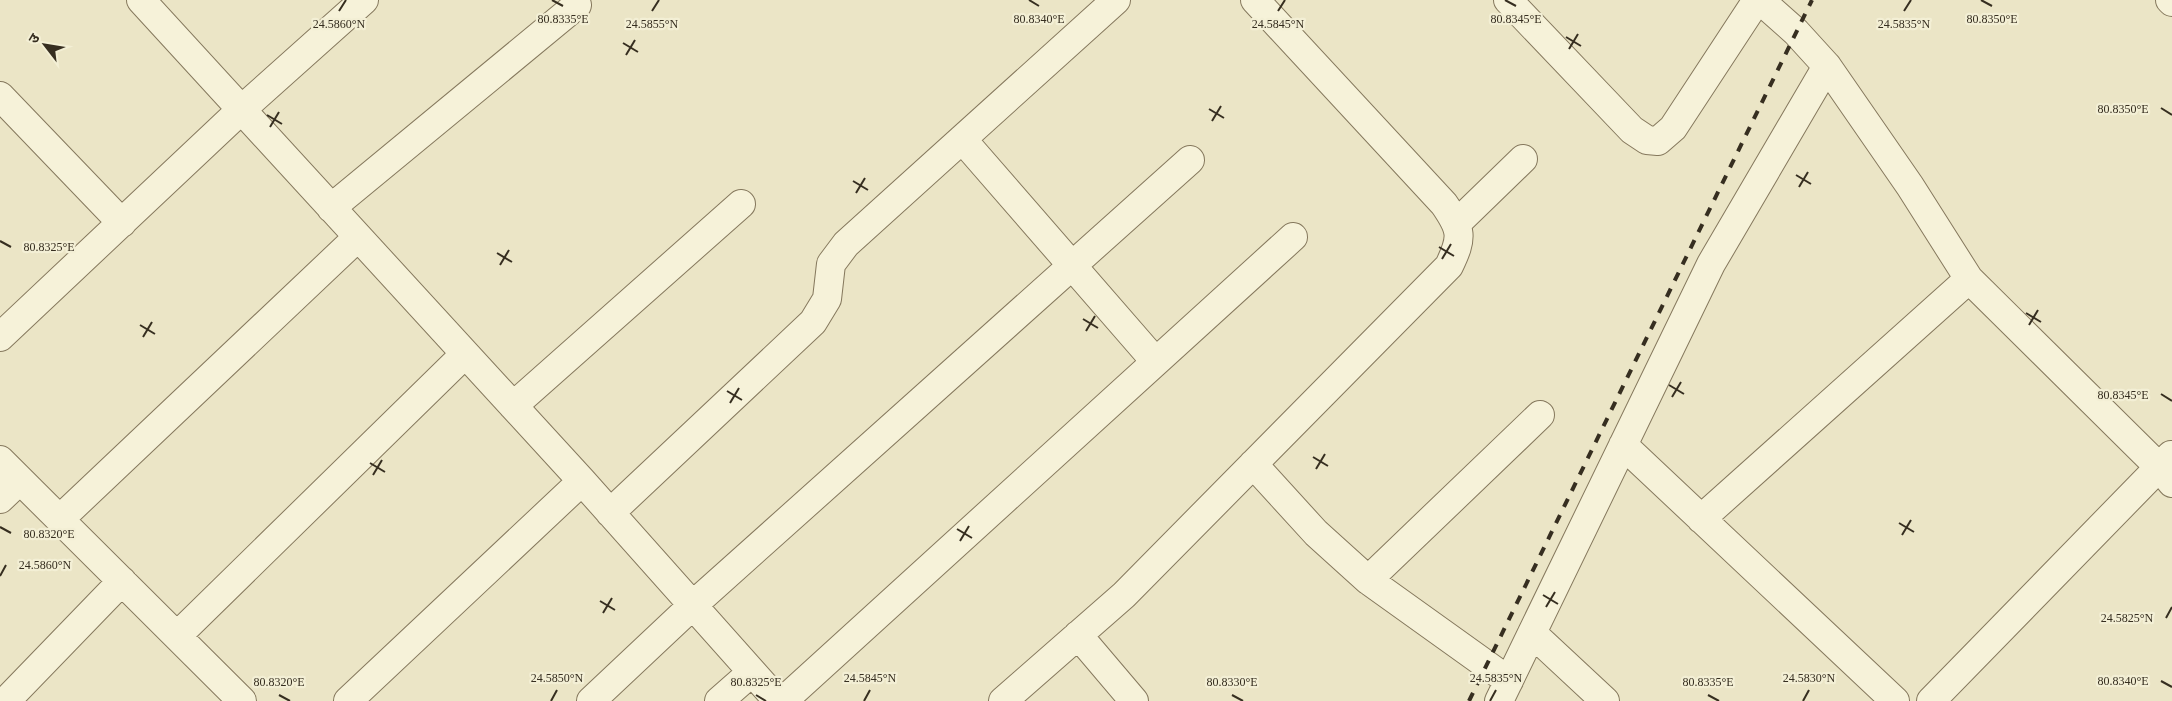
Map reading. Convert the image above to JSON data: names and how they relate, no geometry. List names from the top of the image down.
{
  "north": "top left",
  "coordinates": [
    "80.8335°E",
    "80.8340°E",
    "80.8345°E",
    "80.8350°E",
    "24.5860°N",
    "24.5855°N",
    "24.5845°N",
    "24.5835°N",
    "80.8325°E",
    "80.8320°E",
    "24.5825°N",
    "24.5850°N",
    "24.5830°N",
    "80.8330°E"
  ]
}
